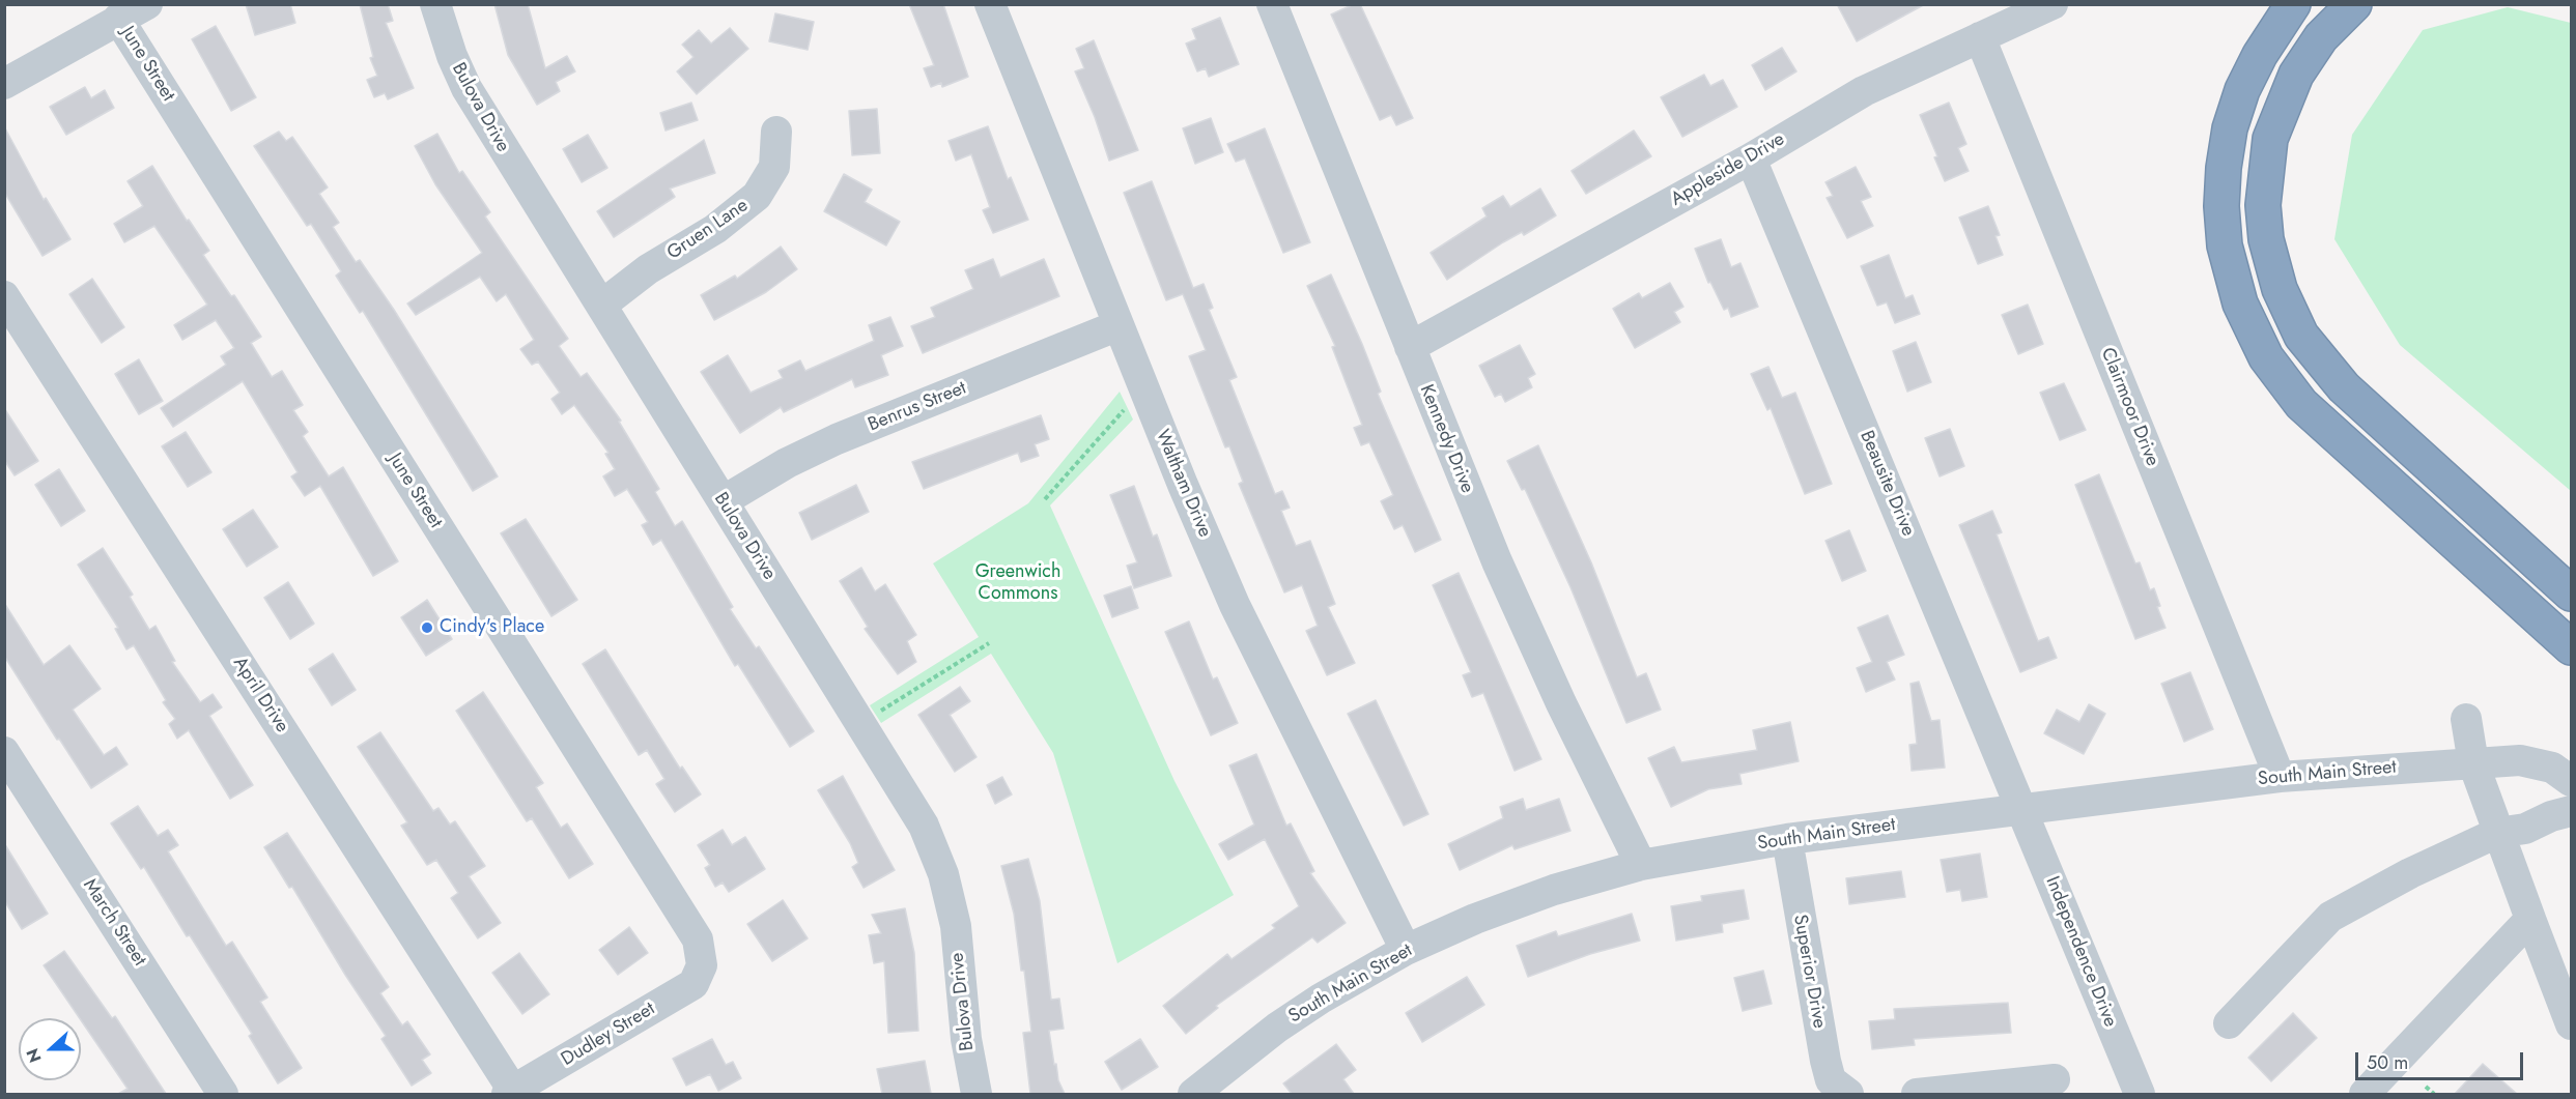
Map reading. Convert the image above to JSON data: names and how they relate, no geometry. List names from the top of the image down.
{
  "streets": {
    "street": [
      "June Street",
      "Bulova Drive",
      "Appleside Drive",
      "Gruen Lane",
      "Benrus Street",
      "Clairmoor Drive",
      "Kennedy Drive",
      "Waltham Drive",
      "Beausite Drive",
      "April Drive",
      "South Main Street",
      "March Street",
      "Independence Drive",
      "Superior Drive",
      "Dudley Street"
    ]
  },
  "crossings": [
    ["June Street", "Dudley Street"],
    ["Bulova Drive", "Gruen Lane"],
    ["Bulova Drive", "Benrus Street"],
    ["Appleside Drive", "Clairmoor Drive"],
    ["Appleside Drive", "Kennedy Drive"],
    ["Appleside Drive", "Beausite Drive"],
    ["Benrus Street", "Waltham Drive"],
    ["Clairmoor Drive", "South Main Street"],
    ["Kennedy Drive", "South Main Street"],
    ["Waltham Drive", "South Main Street"],
    ["Beausite Drive", "South Main Street"],
    ["Beausite Drive", "Independence Drive"],
    ["April Drive", "Dudley Street"],
    ["South Main Street", "Independence Drive"],
    ["South Main Street", "Superior Drive"]
  ],
  "parks": ["Greenwich Commons"],
  "places": ["Cindy's Place"],
  "scale_bar": "50 m",
  "north": "left"
}
